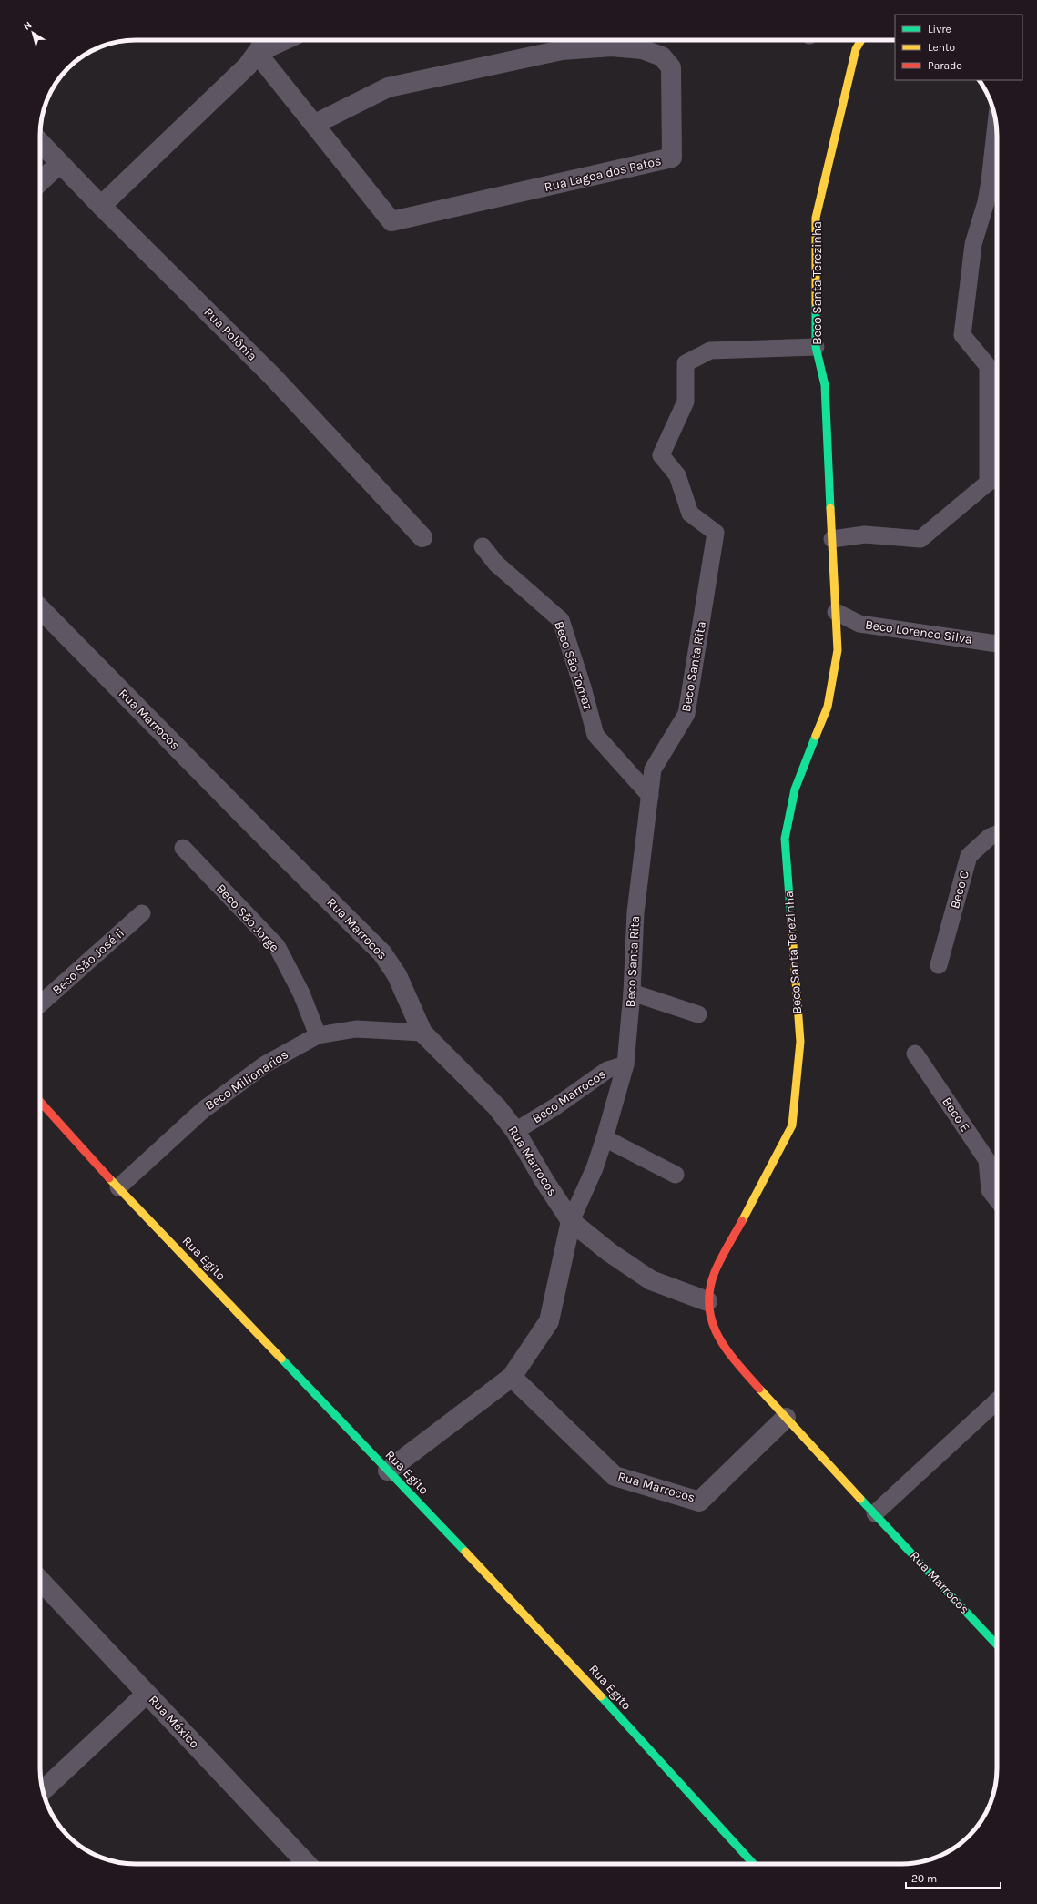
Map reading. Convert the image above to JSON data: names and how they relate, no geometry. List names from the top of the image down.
{
  "streets": {
    "street": [
      "Rua Lagoa dos Patos",
      "Beco Santa Terezinha",
      "Rua Polônia",
      "Rua Marrocos",
      "Rua Egito",
      "Rua México"
    ],
    "lane": [
      "Beco Lorenco Silva",
      "Beco São Tomaz",
      "Beco Santa Rita",
      "Beco C",
      "Beco São Jorge",
      "Beco São José Ii",
      "Beco Milionarios",
      "Beco Marrocos",
      "Beco E"
    ]
  },
  "crossings": [
    ["Beco Santa Terezinha", "Beco Lorenco Silva"],
    ["Beco Santa Terezinha", "Beco Santa Rita"],
    ["Beco Santa Terezinha", "Rua Marrocos"],
    ["Beco São Tomaz", "Beco Santa Rita"],
    ["Beco Santa Rita", "Rua Marrocos"],
    ["Beco Santa Rita", "Beco Marrocos"],
    ["Rua Marrocos", "Beco Milionarios"],
    ["Rua Marrocos", "Beco Marrocos"],
    ["Beco São Jorge", "Beco Milionarios"],
    ["Beco Milionarios", "Rua Egito"]
  ],
  "legend": ["Livre", "Lento", "Parado"],
  "scale_bar": "20 m",
  "north": "top left"
}
